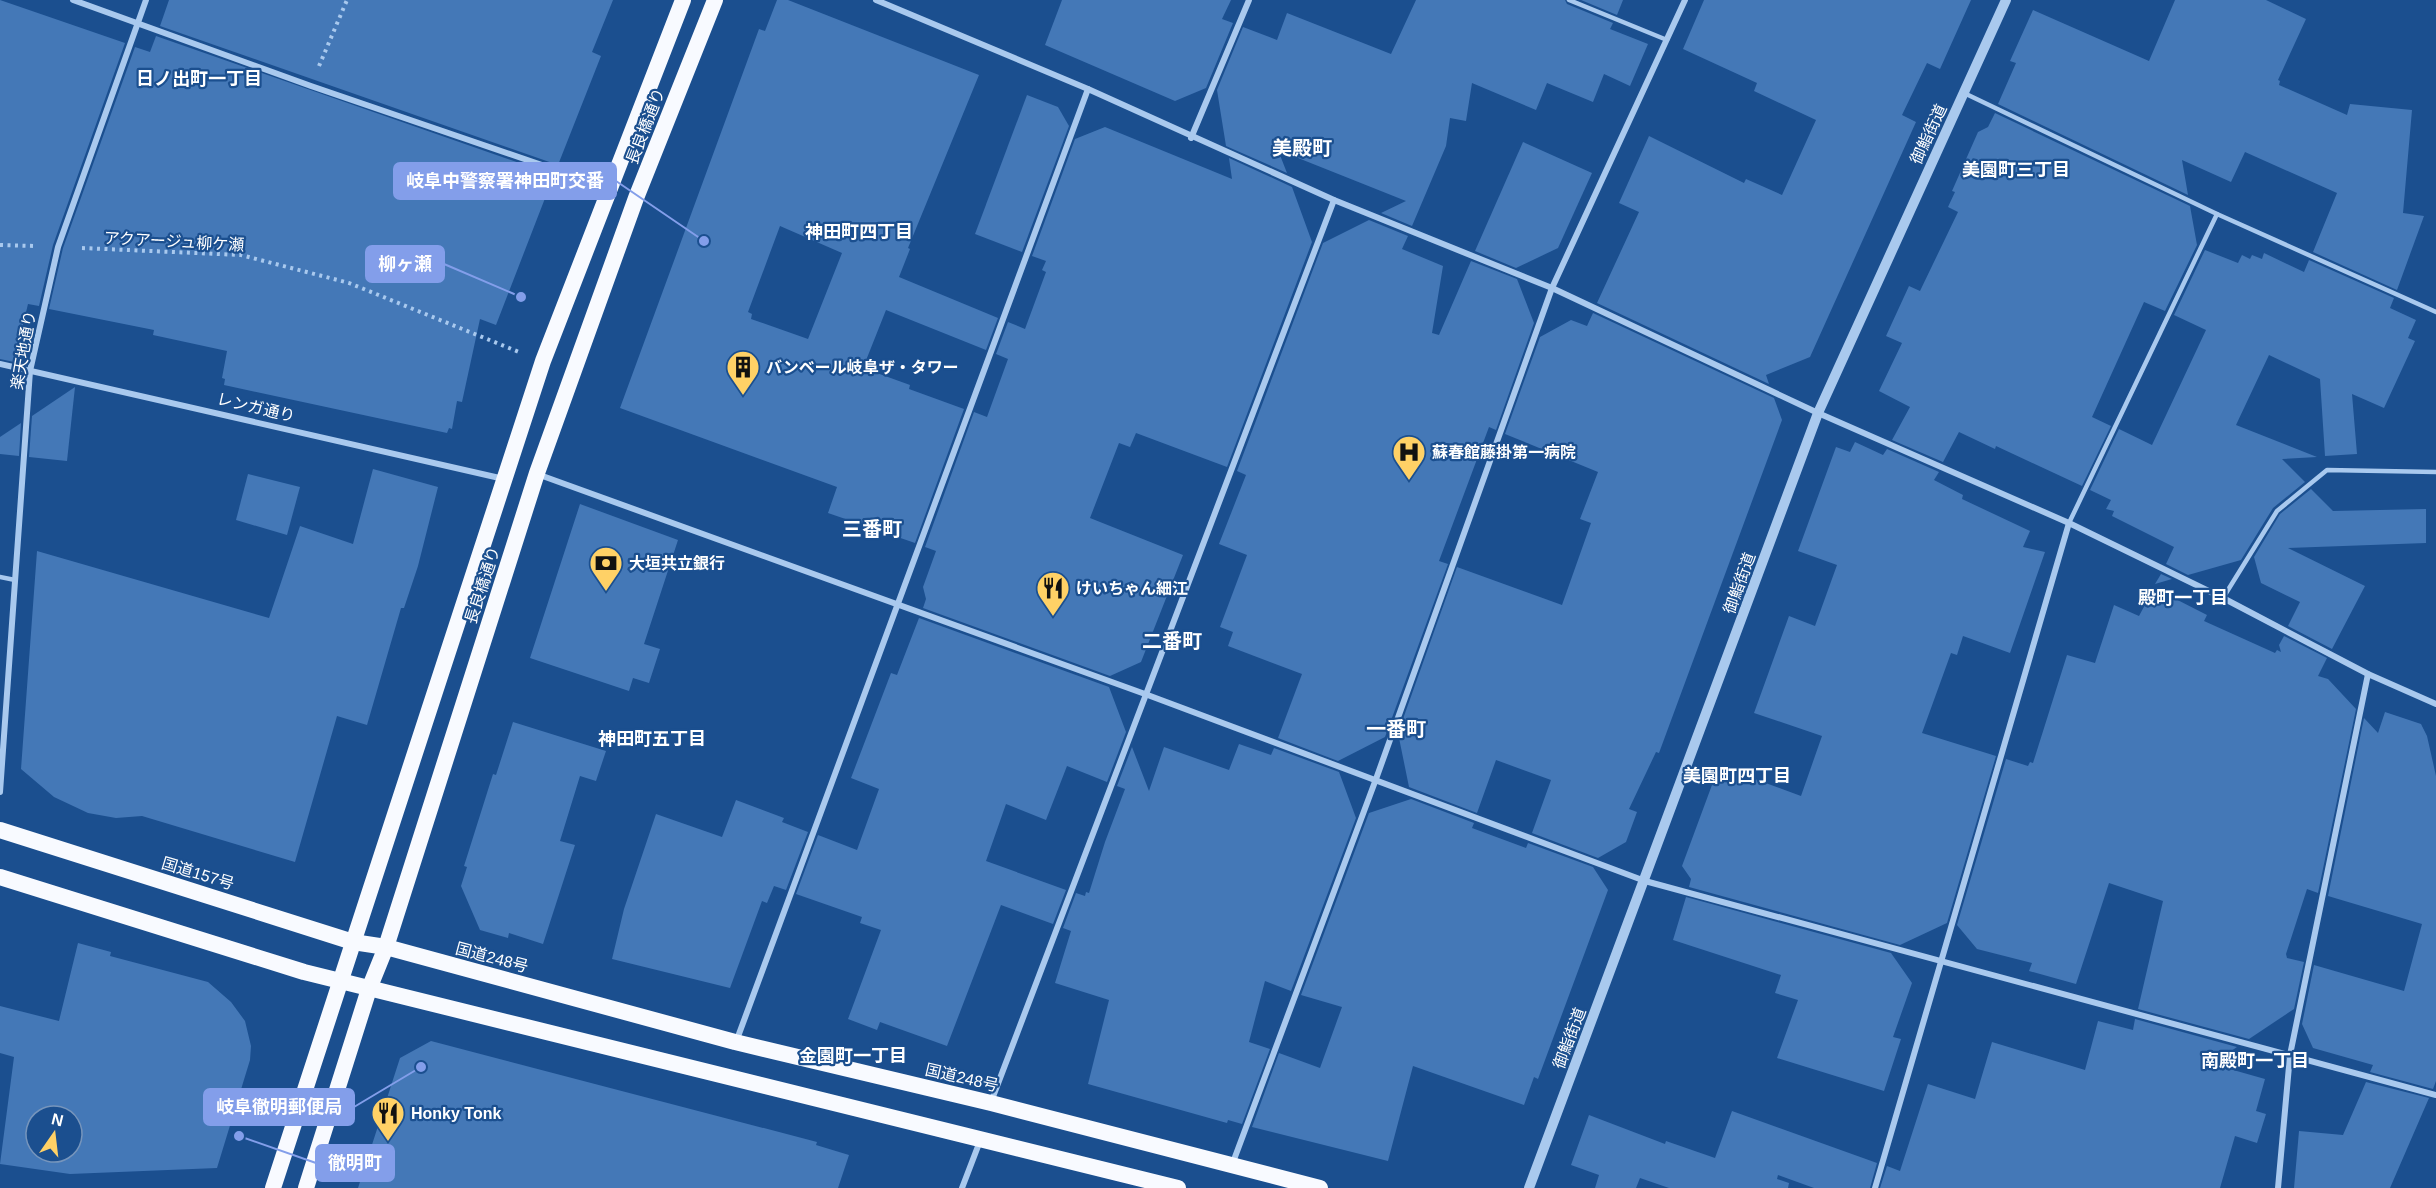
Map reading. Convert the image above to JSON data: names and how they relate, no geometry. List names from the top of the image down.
{
  "streets": {
    "highway": ["長良橋通り", "国道157号", "国道248号"],
    "street": ["御鮨街道", "楽天地通り", "レンガ通り"],
    "path": ["アクアージュ柳ケ瀬"]
  },
  "crossings": [
    ["長良橋通り", "アクアージュ柳ケ瀬"],
    ["長良橋通り", "レンガ通り"],
    ["長良橋通り", "国道157号"],
    ["長良橋通り", "国道248号"],
    ["アクアージュ柳ケ瀬", "楽天地通り"],
    ["楽天地通り", "レンガ通り"],
    ["国道157号", "国道248号"]
  ],
  "districts": [
    "日ノ出町一丁目",
    "美殿町",
    "美園町三丁目",
    "神田町四丁目",
    "三番町",
    "殿町一丁目",
    "二番町",
    "一番町",
    "神田町五丁目",
    "美園町四丁目",
    "金園町一丁目",
    "南殿町一丁目"
  ],
  "places": {
    "other": [
      "岐阜中警察署神田町交番",
      "柳ヶ瀬",
      "岐阜徹明郵便局",
      "徹明町"
    ],
    "building": ["バンベール岐阜ザ・タワー"],
    "hospital": ["蘇春館藤掛第一病院"],
    "bank": ["大垣共立銀行"],
    "restaurant": ["けいちゃん細江", "Honky Tonk"]
  },
  "north": "top"
}
